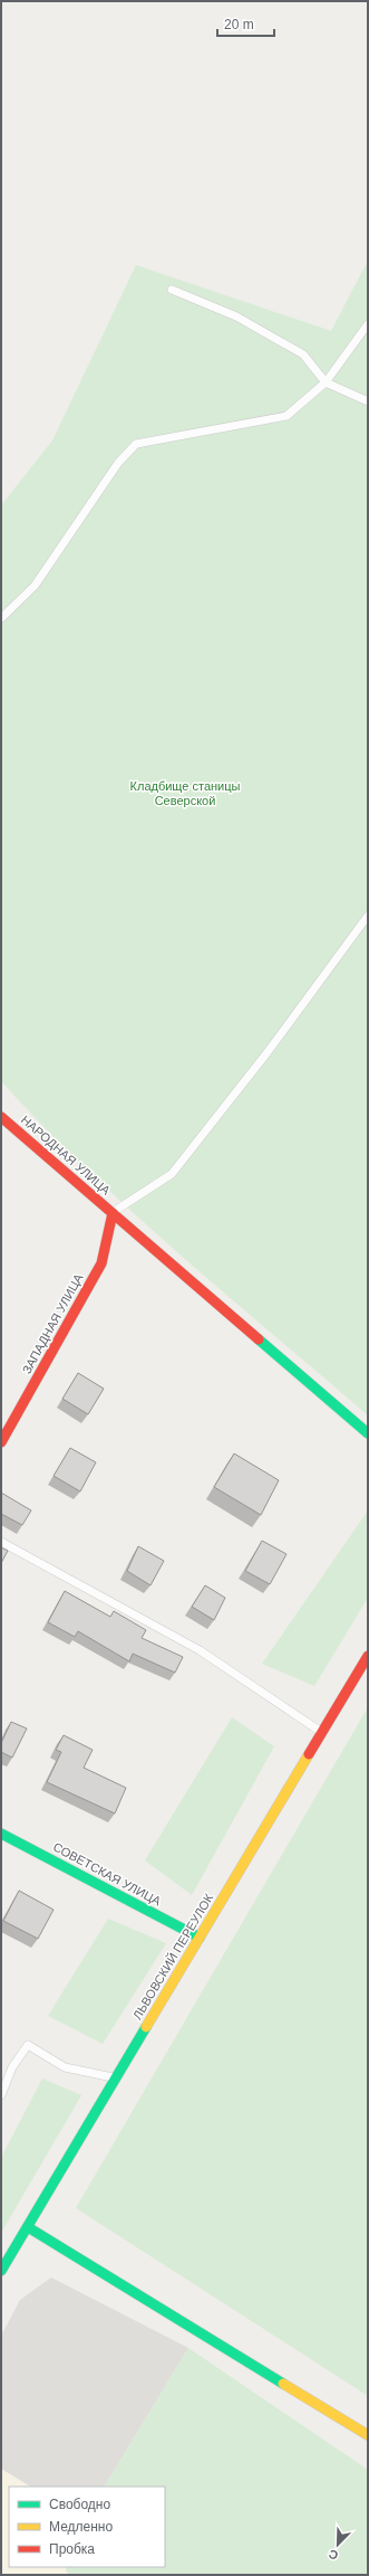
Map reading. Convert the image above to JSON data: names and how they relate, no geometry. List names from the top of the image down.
{
  "streets": {
    "street": [
      "НАРОДНАЯ УЛИЦА",
      "ЗАПАДНАЯ УЛИЦА",
      "СОВЕТСКАЯ УЛИЦА",
      "ЛЬВОВСКИЙ ПЕРЕУЛОК"
    ]
  },
  "crossings": [
    ["НАРОДНАЯ УЛИЦА", "ЗАПАДНАЯ УЛИЦА"],
    ["СОВЕТСКАЯ УЛИЦА", "ЛЬВОВСКИЙ ПЕРЕУЛОК"]
  ],
  "parks": ["Кладбище станицы Северской"],
  "legend": ["Свободно", "Медленно", "Пробка"],
  "scale_bar": "20 m",
  "north": "bottom left"
}
